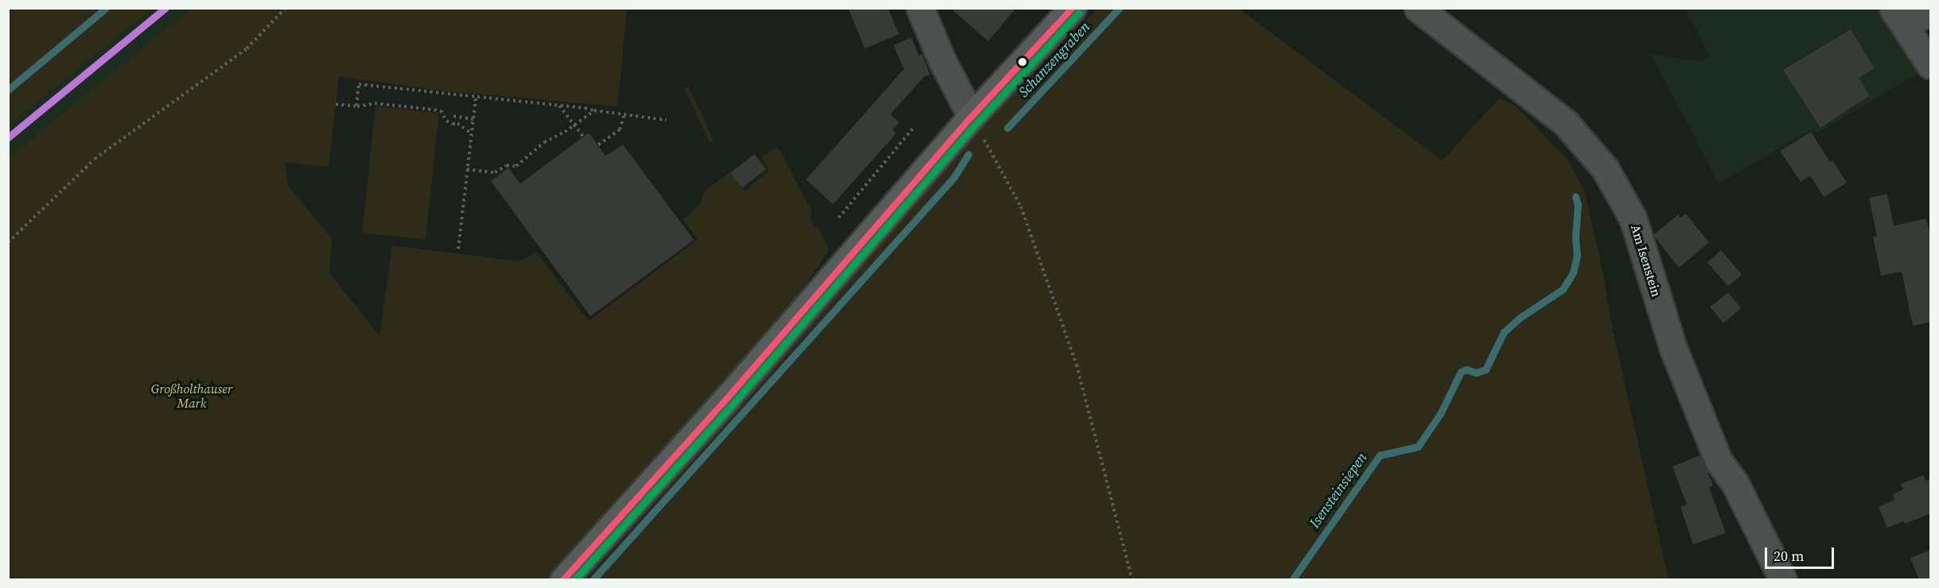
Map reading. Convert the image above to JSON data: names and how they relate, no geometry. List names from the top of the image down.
{
  "streets": {
    "street": ["Am Isenstein"]
  },
  "water": ["Schanzengraben", "Isensteinsiepen"],
  "parks": ["Großholthauser Mark"],
  "scale_bar": "20 m"
}
